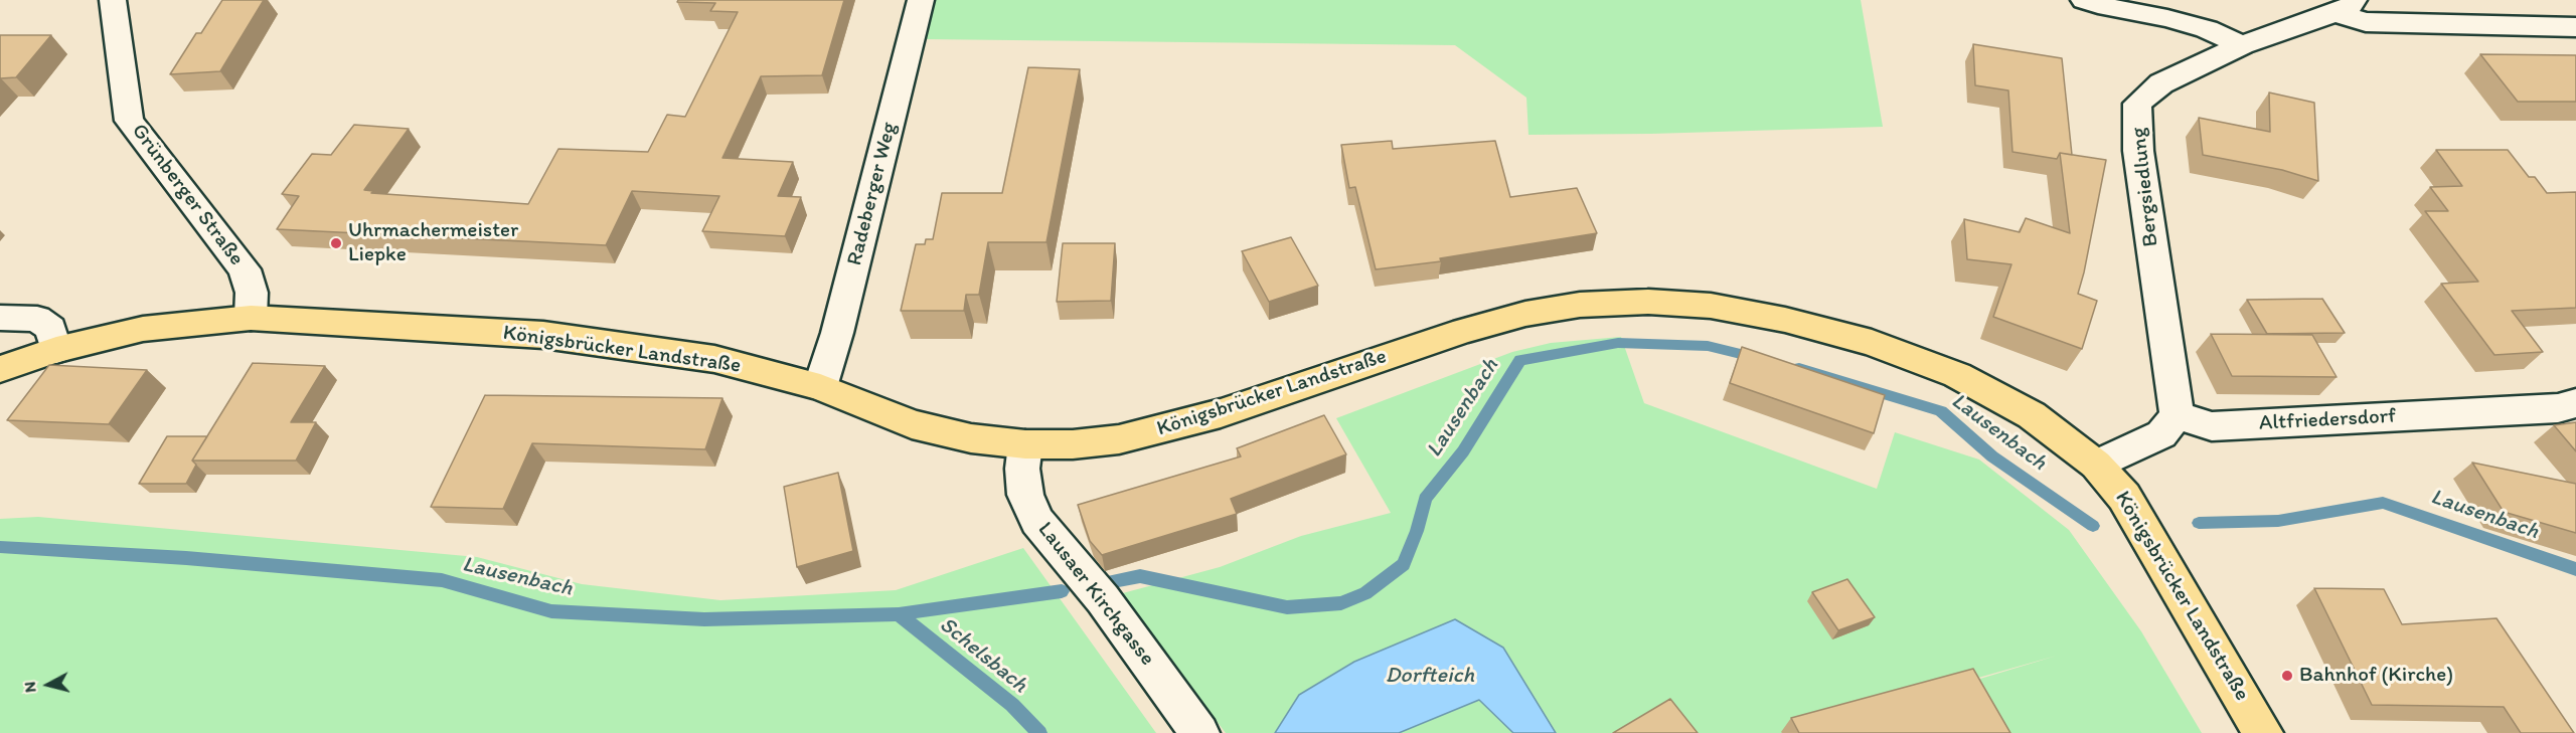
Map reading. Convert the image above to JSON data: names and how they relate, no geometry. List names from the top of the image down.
{
  "streets": {
    "main road": ["Königsbrücker Landstraße"],
    "street": [
      "Bergsiedlung",
      "Radeberger Weg",
      "Grünberger Straße",
      "Altfriedersdorf",
      "Lausaer Kirchgasse"
    ]
  },
  "crossings": [
    ["Bergsiedlung", "Altfriedersdorf"],
    ["Radeberger Weg", "Königsbrücker Landstraße"],
    ["Grünberger Straße", "Königsbrücker Landstraße"],
    ["Königsbrücker Landstraße", "Lausaer Kirchgasse"]
  ],
  "water": ["Lausenbach", "Schelsbach", "Dorfteich"],
  "places": ["Uhrmachermeister Liepke", "Bahnhof (Kirche)"],
  "north": "left"
}
